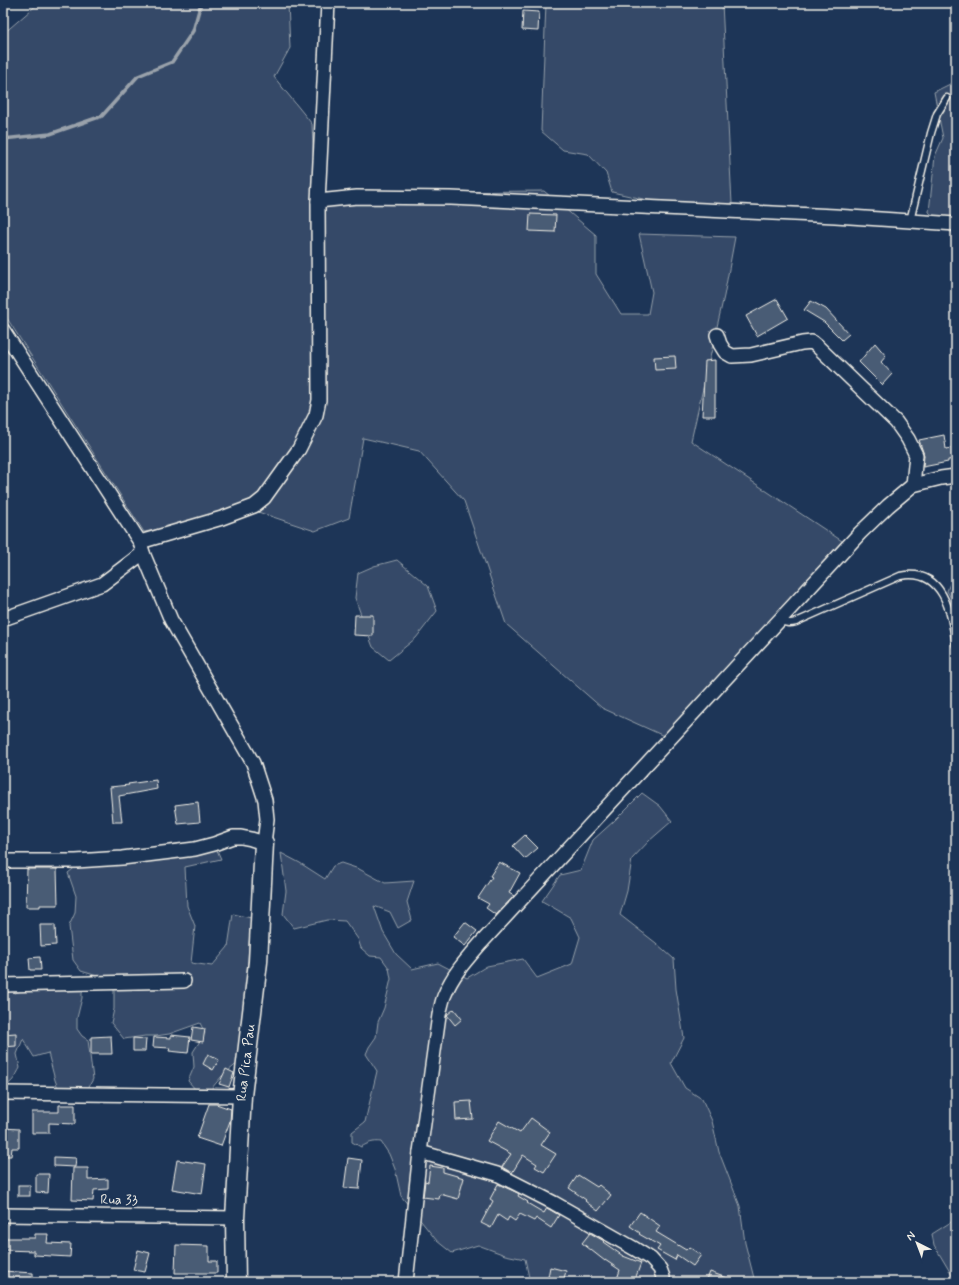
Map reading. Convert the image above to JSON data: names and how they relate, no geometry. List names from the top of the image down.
{
  "streets": {
    "street": ["Rua Pica Pau", "Rua 33"]
  },
  "crossings": [
    ["Rua Pica Pau", "Rua 33"]
  ],
  "north": "top left"
}
